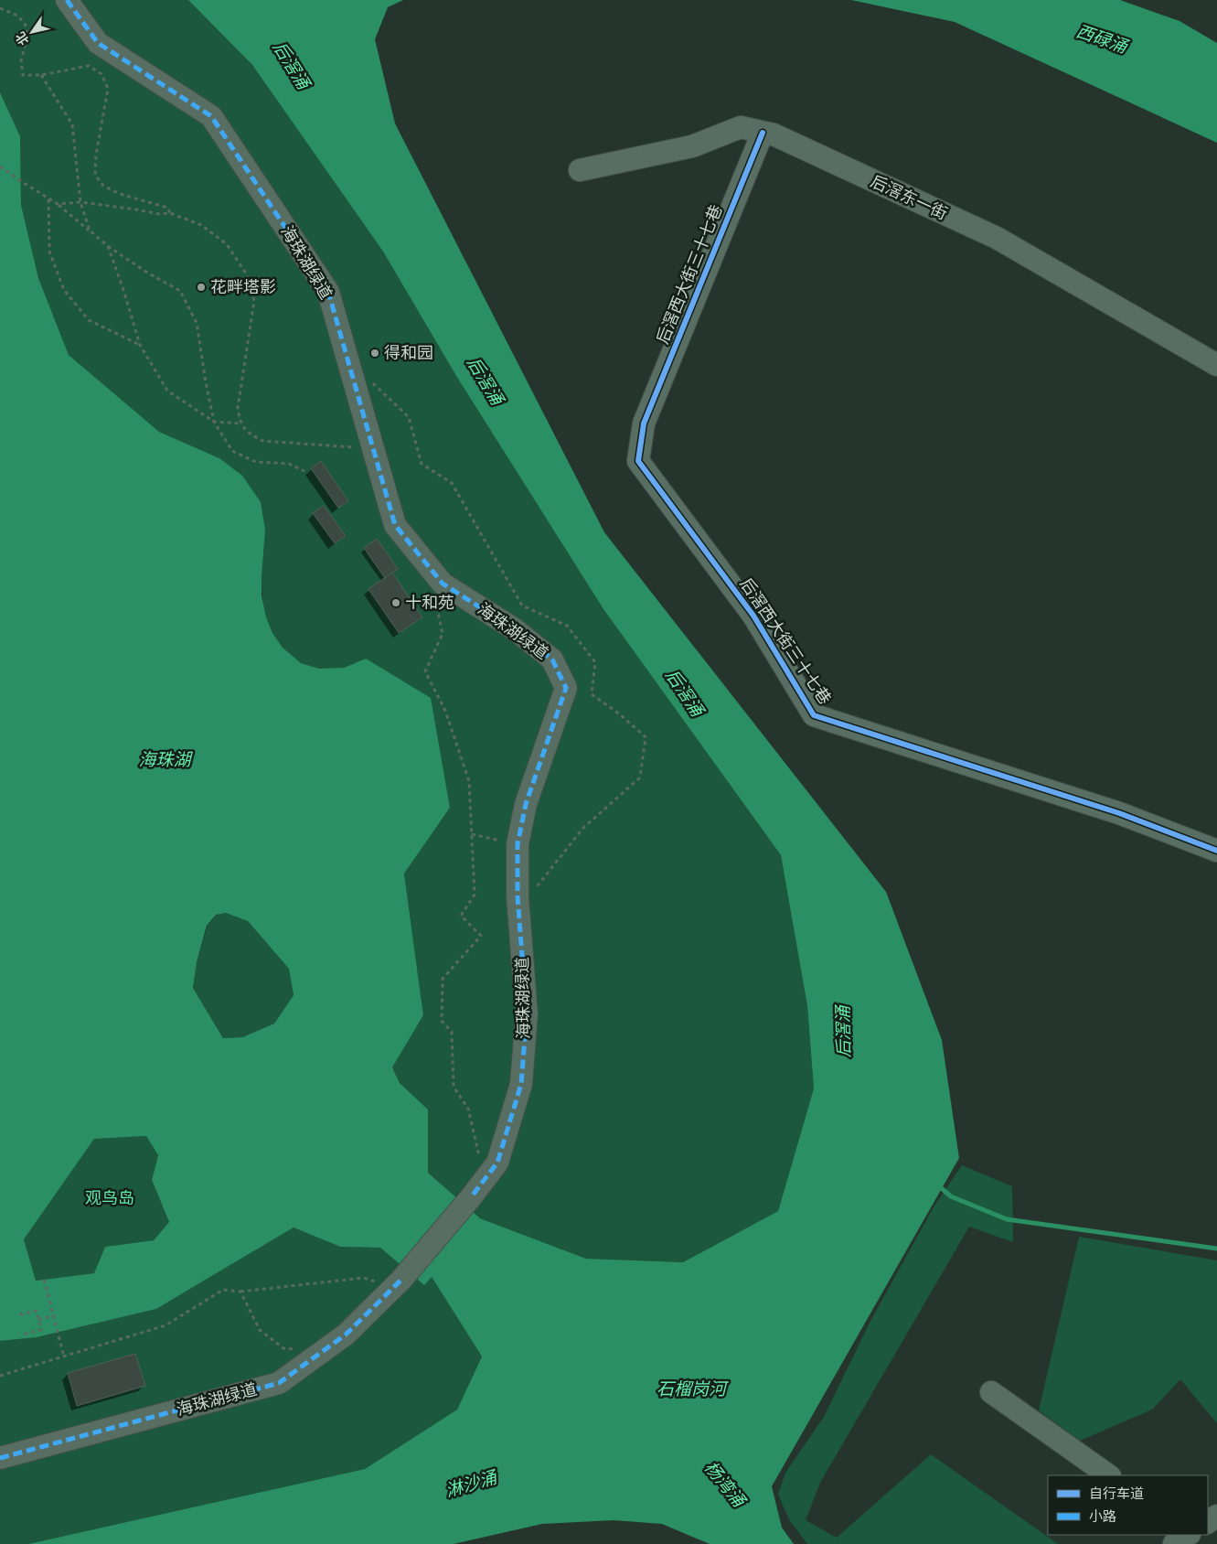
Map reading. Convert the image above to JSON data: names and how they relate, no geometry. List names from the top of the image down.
{
  "streets": {
    "street": ["后滘东一街", "海珠湖绿道", "后滘西大街三十七巷"]
  },
  "crossings": [
    ["后滘东一街", "后滘西大街三十七巷"]
  ],
  "water": [
    "西碌涌",
    "后滘涌",
    "海珠湖",
    "石榴岗河",
    "淋沙涌",
    "杨湾涌"
  ],
  "parks": ["观鸟岛"],
  "places": ["花畔塔影", "得和园", "十和苑"],
  "legend": ["自行车道", "小路"],
  "north": "bottom left"
}
